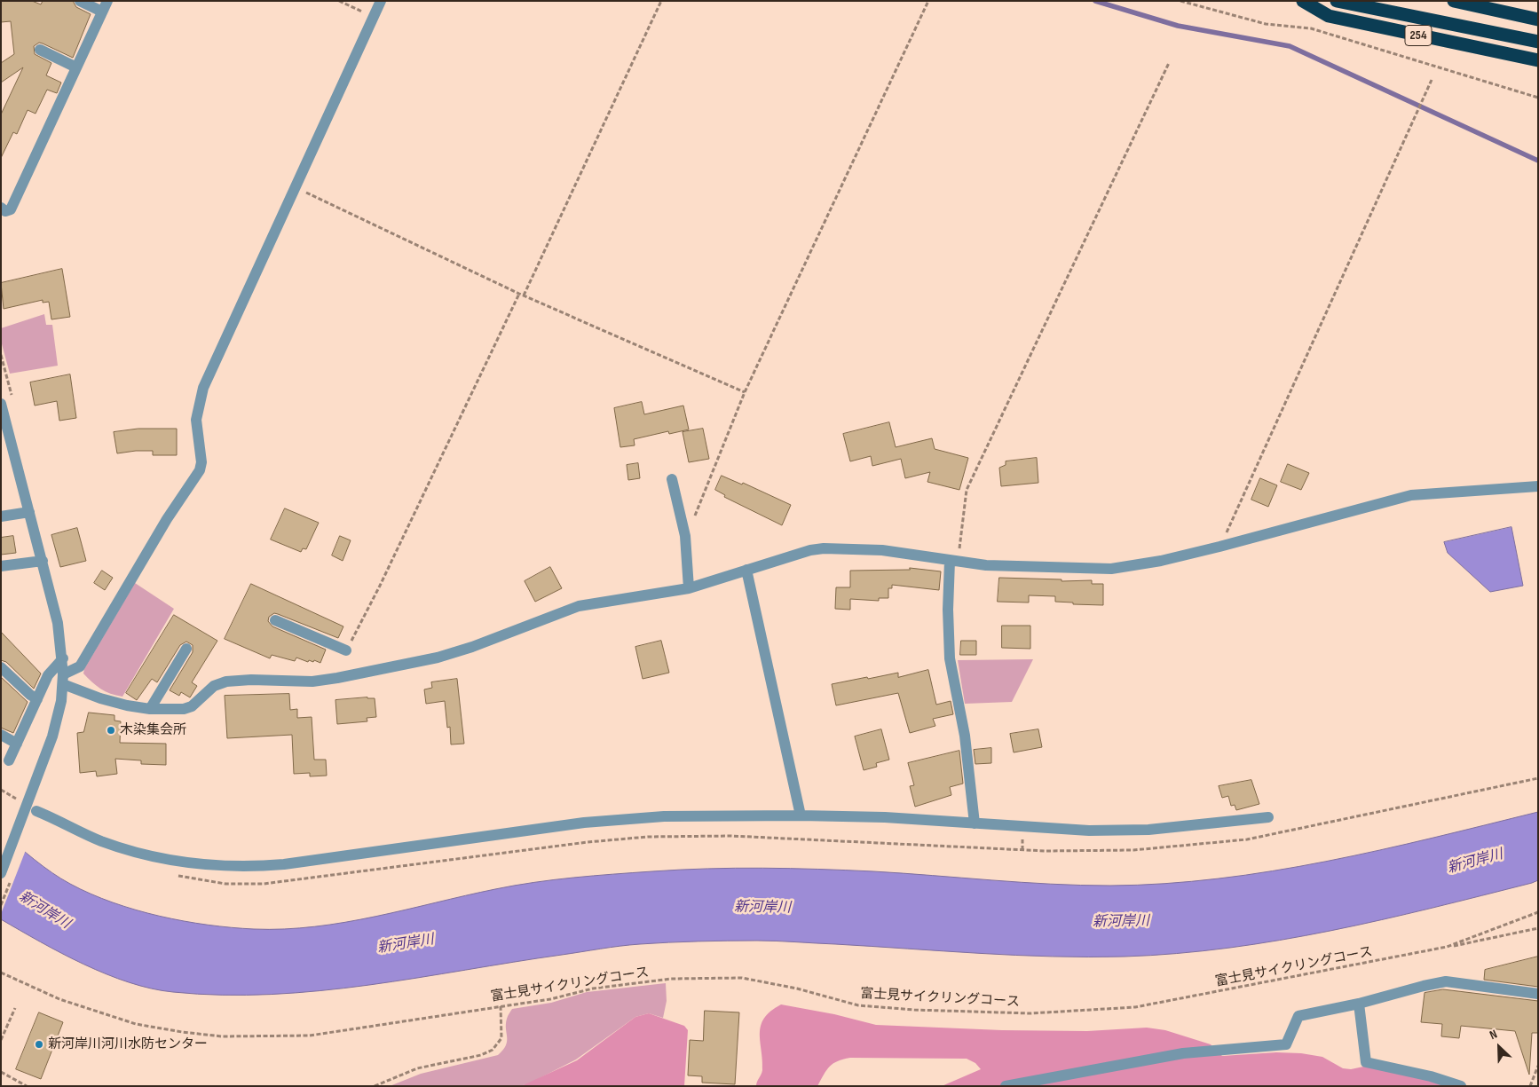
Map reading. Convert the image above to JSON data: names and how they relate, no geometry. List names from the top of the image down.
{
  "streets": {
    "highway": ["254"],
    "path": ["富士見サイクリングコース"]
  },
  "water": ["新河岸川"],
  "places": ["木染集会所", "新河岸川河川水防センター"],
  "north": "top left"
}
